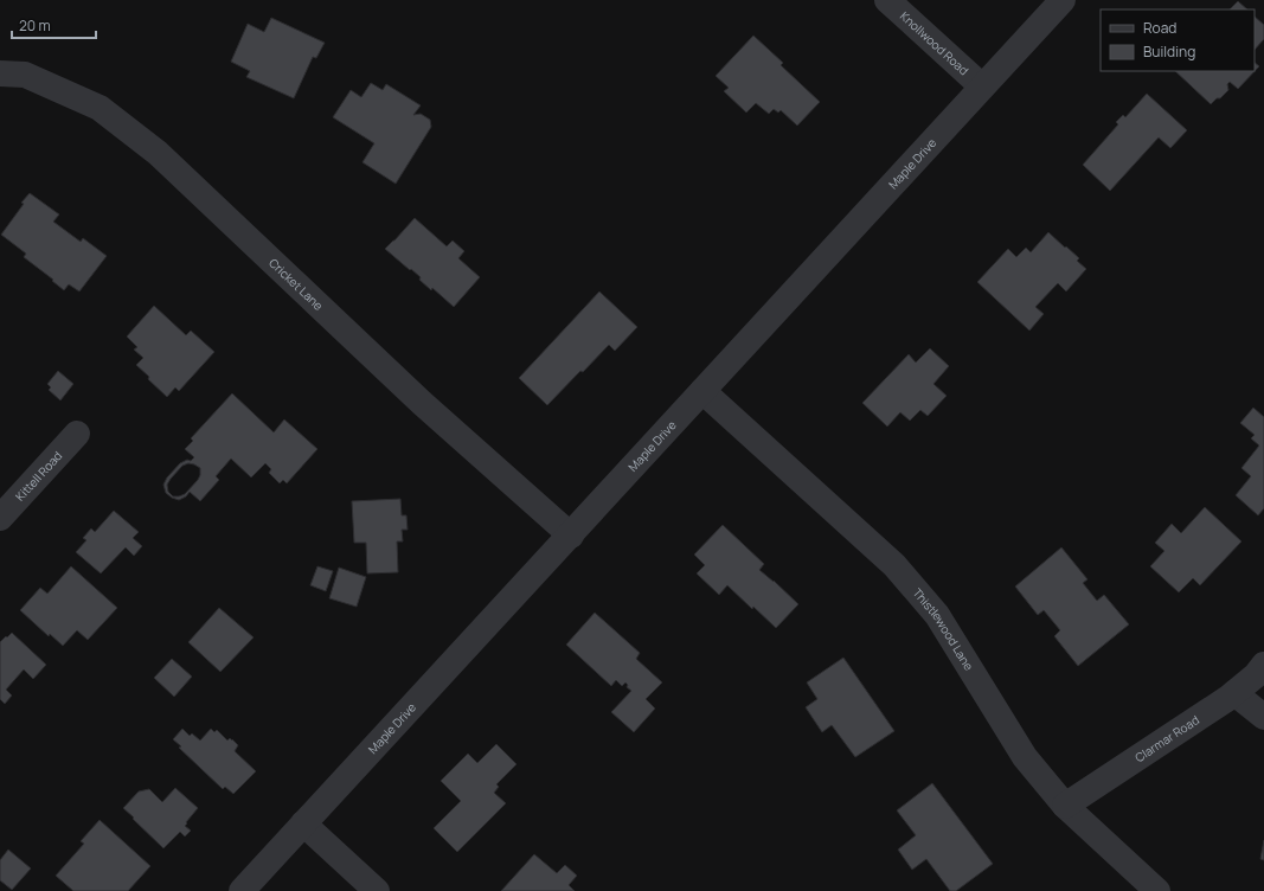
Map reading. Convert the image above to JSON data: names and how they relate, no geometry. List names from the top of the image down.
{
  "streets": {
    "street": [
      "Knollwood Road",
      "Maple Drive",
      "Cricket Lane",
      "Kittell Road",
      "Thistlewood Lane",
      "Clarmar Road"
    ]
  },
  "crossings": [
    ["Knollwood Road", "Maple Drive"],
    ["Maple Drive", "Cricket Lane"],
    ["Maple Drive", "Thistlewood Lane"],
    ["Thistlewood Lane", "Clarmar Road"]
  ],
  "legend": ["Road", "Building"],
  "scale_bar": "20 m"
}
